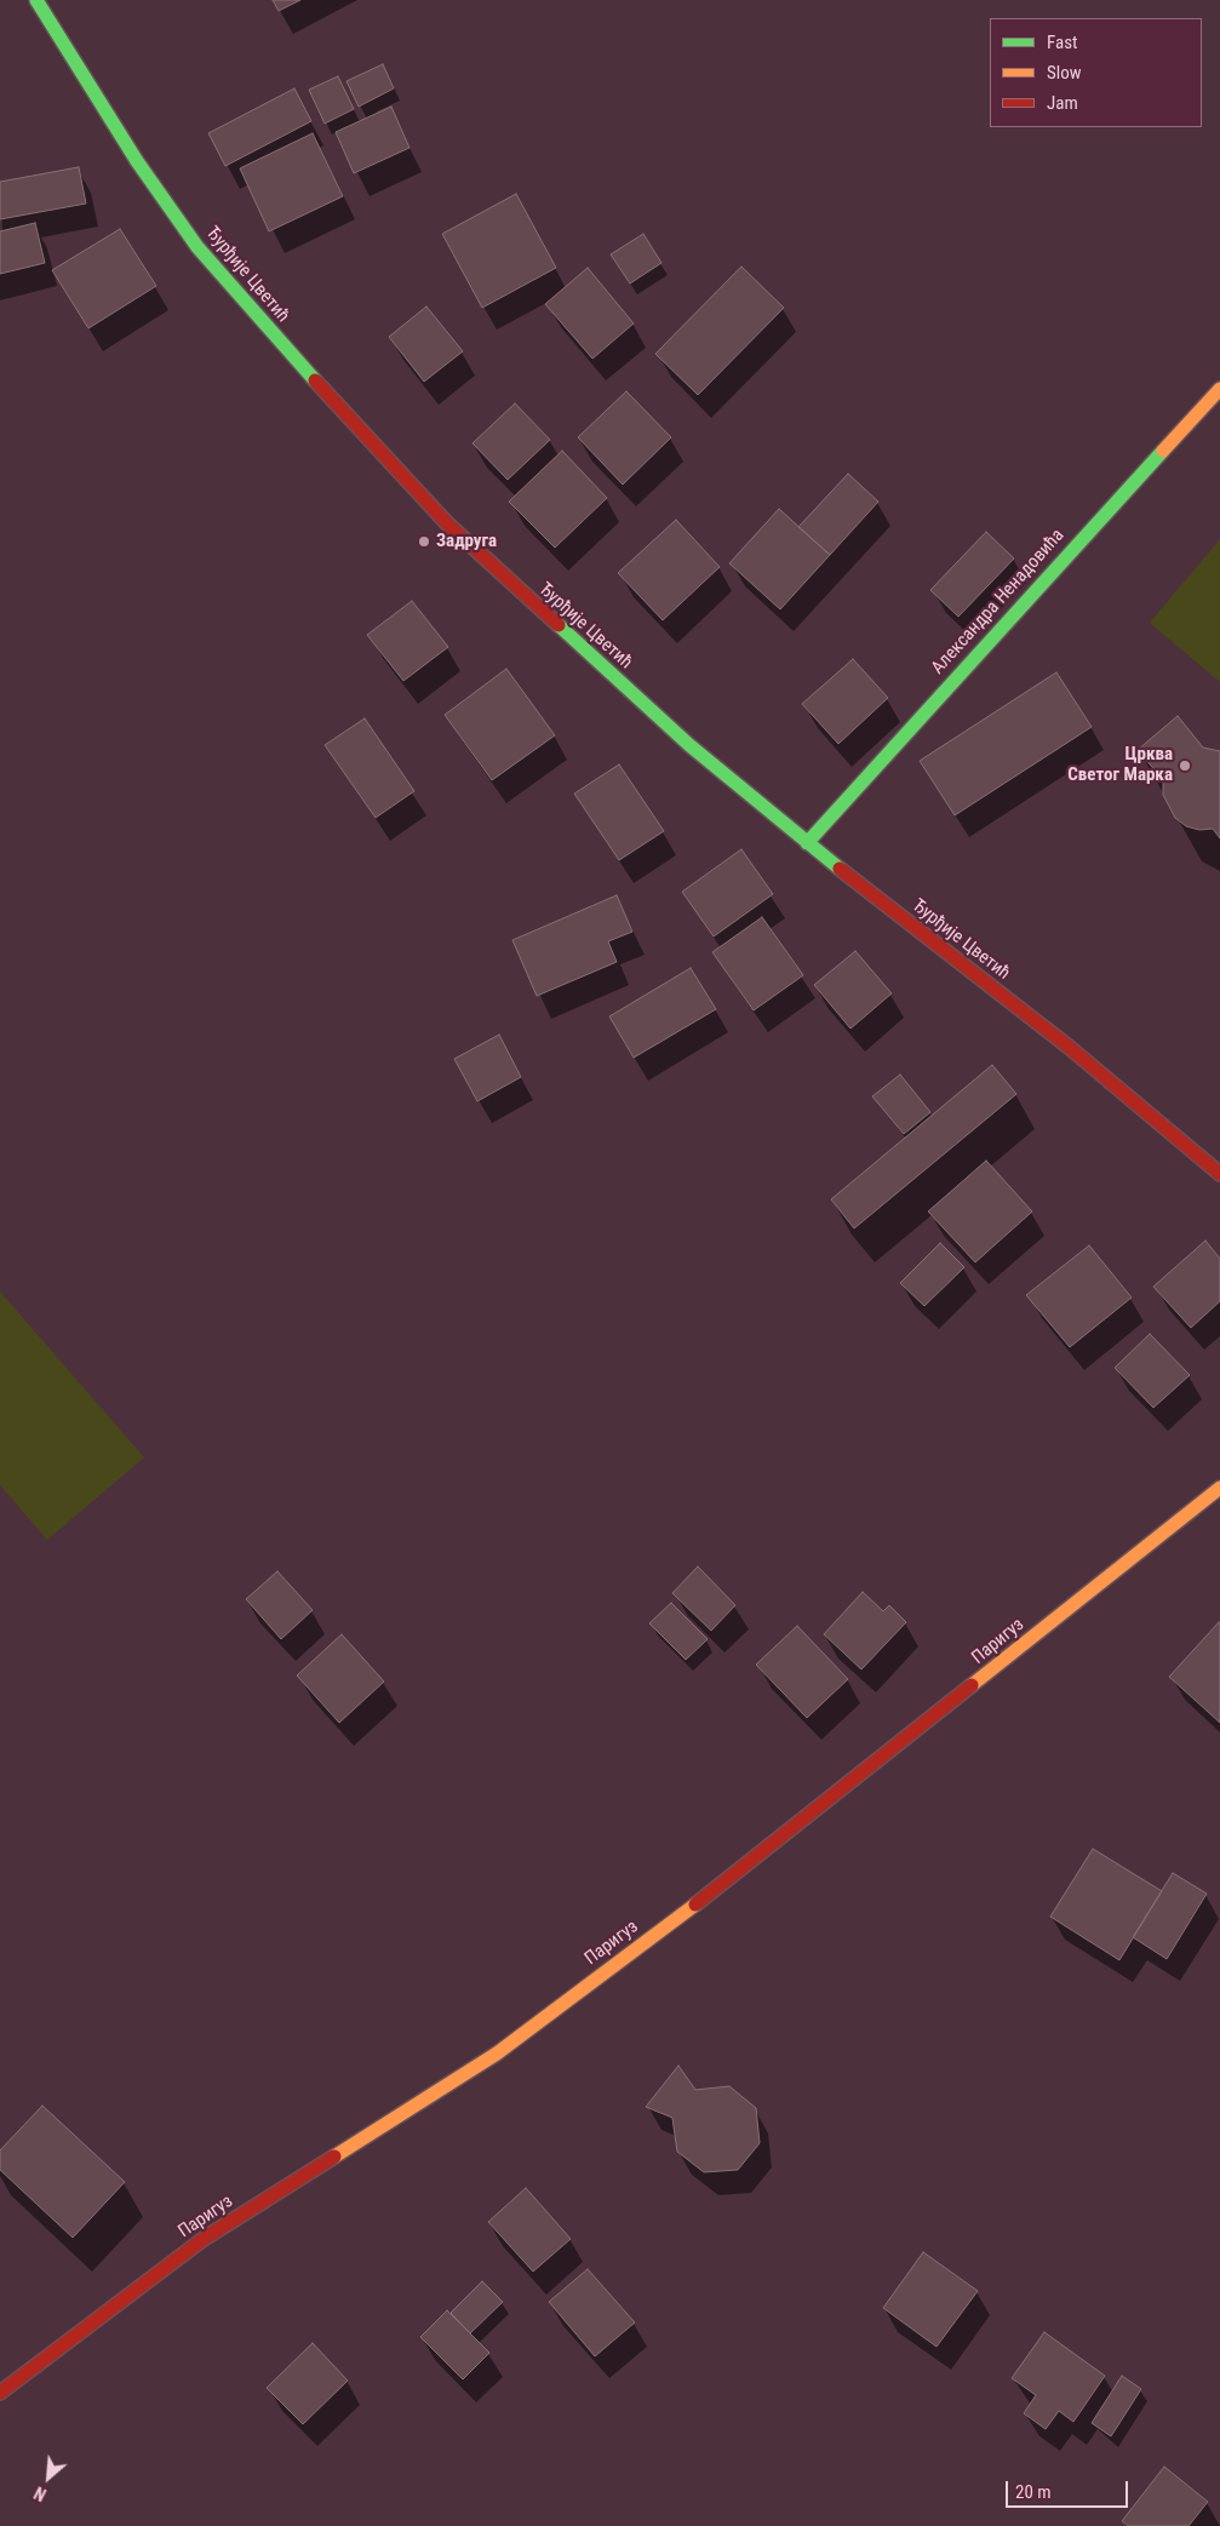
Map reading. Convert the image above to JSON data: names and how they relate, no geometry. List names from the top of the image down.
{
  "streets": {
    "street": ["Ђурђије Цветић", "Александра Ненадовића", "Паригуз"]
  },
  "crossings": [
    ["Ђурђије Цветић", "Александра Ненадовића"]
  ],
  "places": ["Задруга", "Црква Светог Марка"],
  "legend": ["Fast", "Slow", "Jam"],
  "scale_bar": "20 m",
  "north": "bottom left"
}
